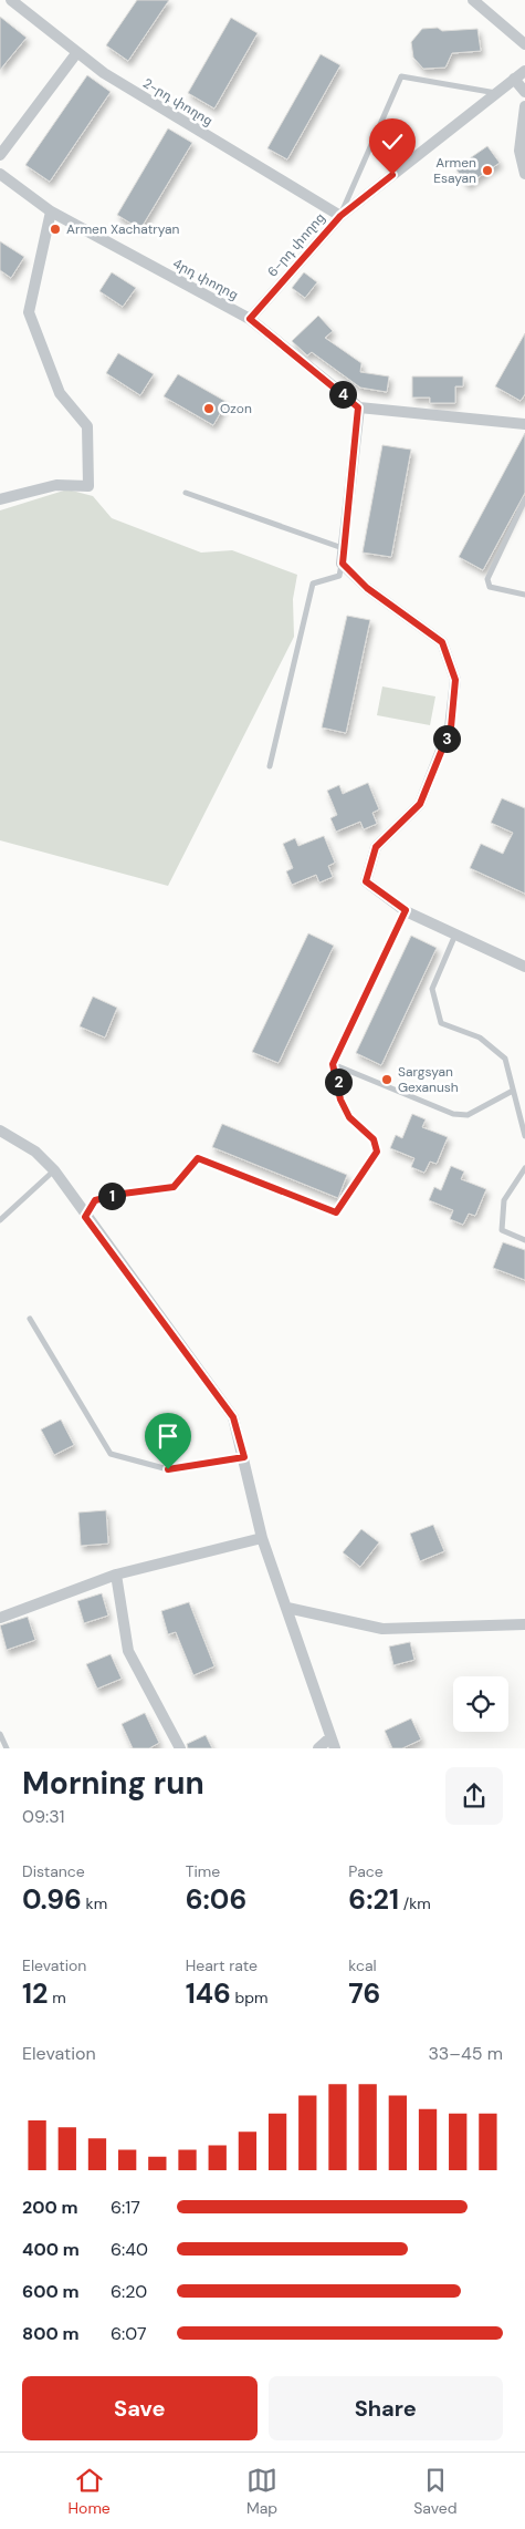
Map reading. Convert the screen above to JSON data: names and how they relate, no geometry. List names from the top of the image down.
{
  "streets": {
    "street": ["2-րդ փողոց", "6-րդ փողոց", "4րդ փողոց"]
  },
  "crossings": [
    ["2-րդ փողոց", "6-րդ փողոց"],
    ["6-րդ փողոց", "4րդ փողոց"]
  ],
  "places": [
    "Armen Esayan",
    "Armen Xachatryan",
    "Ozon",
    "Sargsyan Gexanush"
  ],
  "page": {
    "pins": [
      "4",
      "3",
      "2",
      "1"
    ],
    "heading": ["Morning run", "09:31"],
    "stats": [
      ["Distance", "0.96 km"],
      ["Time", "6:06"],
      ["Pace", "6:21 /km"],
      ["Elevation", "12 m"],
      ["Heart rate", "146 bpm"],
      ["kcal", "76"]
    ],
    "chart": ["Elevation", "33–45 m"],
    "list": [
      {
        "name": "200 m",
        "note": "6:17"
      },
      {
        "name": "400 m",
        "note": "6:40"
      },
      {
        "name": "600 m",
        "note": "6:20"
      },
      {
        "name": "800 m",
        "note": "6:07"
      }
    ],
    "buttons": ["Save", "Share"],
    "tabs": ["Home", "Map", "Saved"]
  }
}
